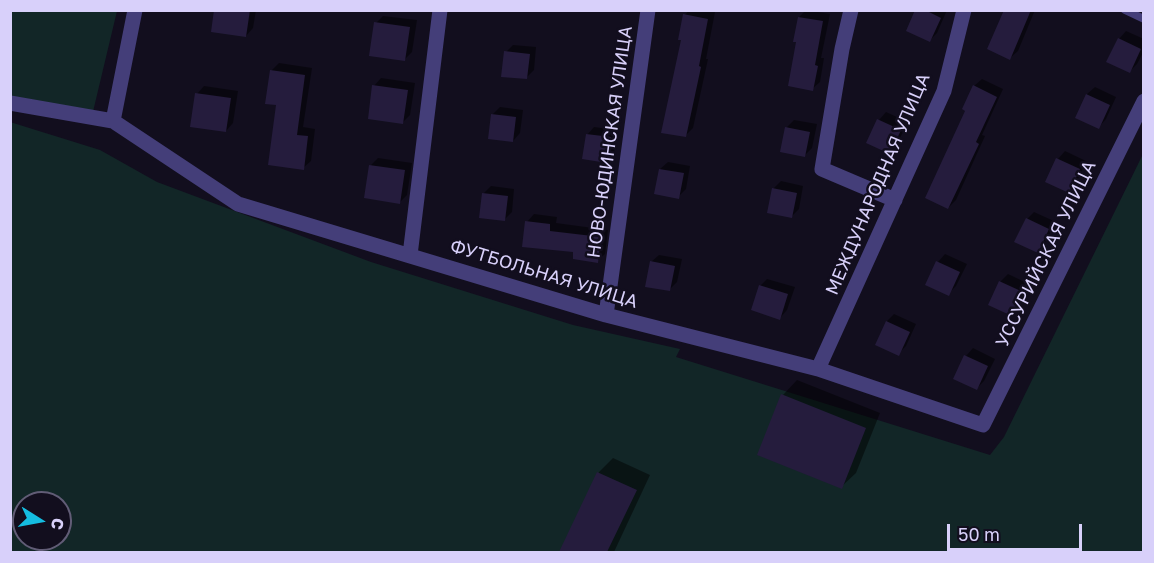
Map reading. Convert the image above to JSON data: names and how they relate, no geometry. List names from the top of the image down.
{
  "streets": {
    "street": [
      "НОВО-ЮДИНСКАЯ УЛИЦА",
      "МЕЖДУНАРОДНАЯ УЛИЦА",
      "УССУРИЙСКАЯ УЛИЦА",
      "ФУТБОЛЬНАЯ УЛИЦА"
    ]
  },
  "crossings": [
    ["НОВО-ЮДИНСКАЯ УЛИЦА", "ФУТБОЛЬНАЯ УЛИЦА"],
    ["МЕЖДУНАРОДНАЯ УЛИЦА", "ФУТБОЛЬНАЯ УЛИЦА"],
    ["УССУРИЙСКАЯ УЛИЦА", "ФУТБОЛЬНАЯ УЛИЦА"]
  ],
  "scale_bar": "50 m",
  "north": "right"
}
